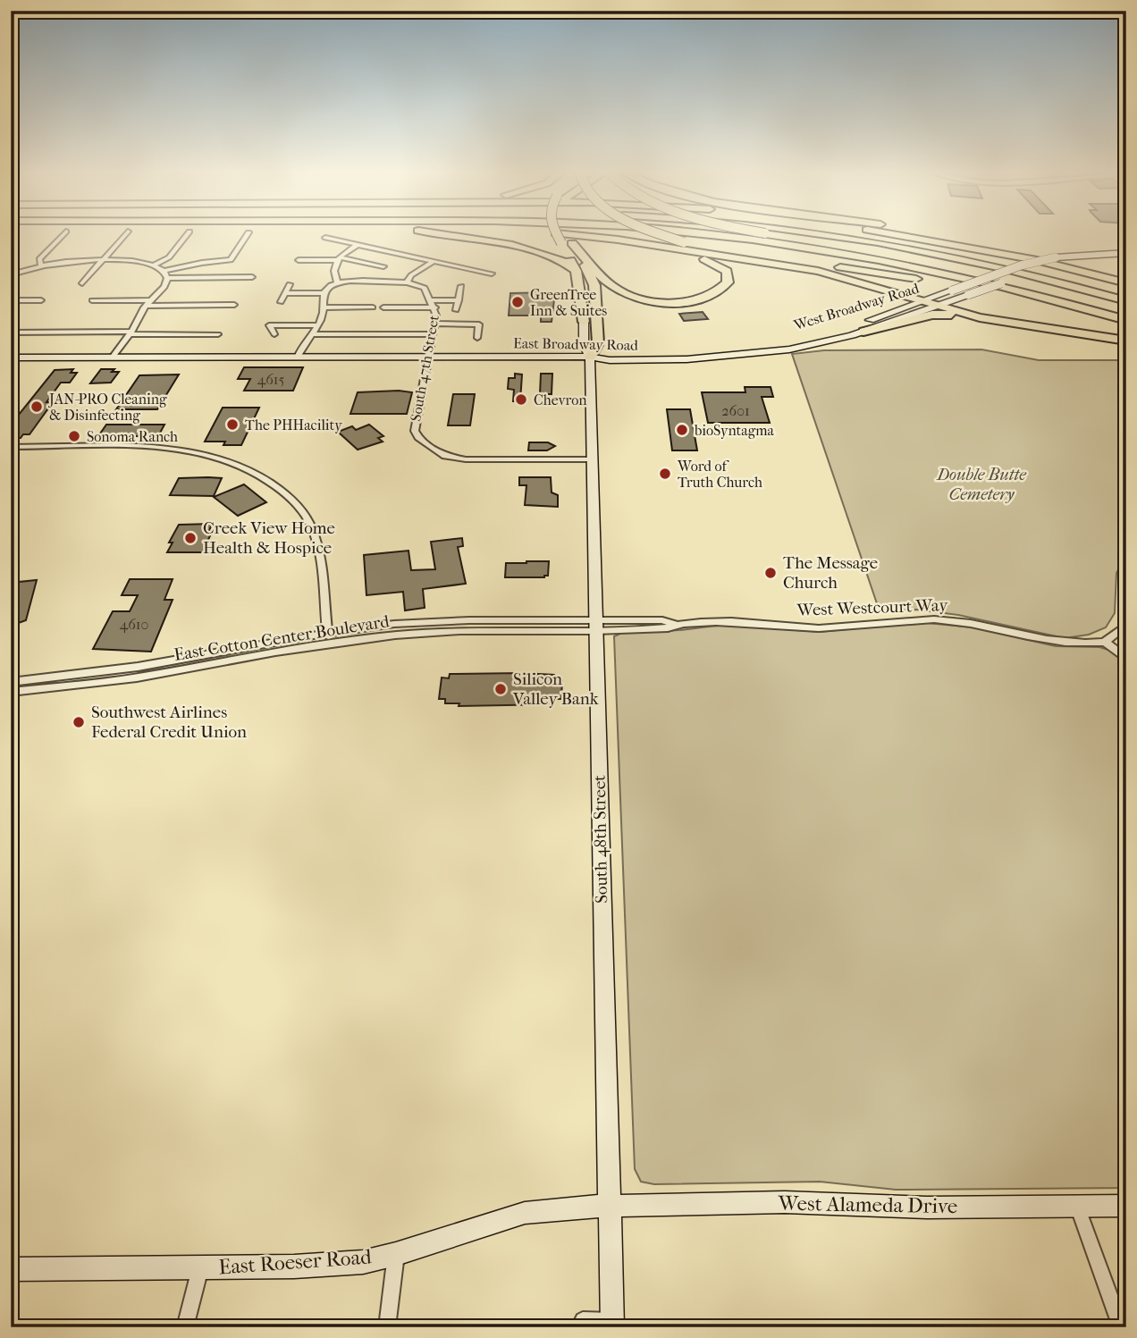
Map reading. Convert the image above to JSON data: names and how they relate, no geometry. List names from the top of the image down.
{
  "streets": {
    "highway": ["South 48th Street"],
    "main road": [
      "West Broadway Road",
      "East Broadway Road",
      "West Alameda Drive",
      "East Roeser Road"
    ],
    "street": ["South 47th Street", "West Westcourt Way", "East Cotton Center Boulevard"]
  },
  "crossings": [
    ["West Broadway Road", "East Broadway Road"],
    ["West Broadway Road", "South 48th Street"],
    ["East Broadway Road", "South 47th Street"],
    ["East Broadway Road", "South 48th Street"],
    ["South 47th Street", "South 48th Street"],
    ["West Westcourt Way", "East Cotton Center Boulevard"],
    ["West Westcourt Way", "South 48th Street"],
    ["East Cotton Center Boulevard", "South 48th Street"],
    ["South 48th Street", "West Alameda Drive"],
    ["South 48th Street", "East Roeser Road"],
    ["West Alameda Drive", "East Roeser Road"]
  ],
  "parks": ["Double Butte Cemetery"],
  "places": [
    "GreenTree Inn & Suites",
    "Chevron",
    "JAN-PRO Cleaning & Disinfecting",
    "The PHHacility",
    "bioSyntagma",
    "Sonoma Ranch",
    "Word of Truth Church",
    "Creek View Home Health & Hospice",
    "The Message Church",
    "Silicon Valley Bank",
    "Southwest Airlines Federal Credit Union"
  ],
  "house_numbers": ["4615", "2601", "4610"]
}
